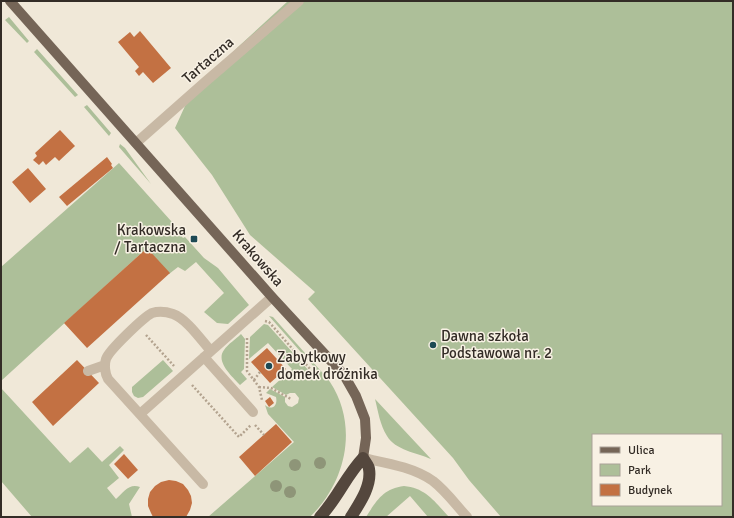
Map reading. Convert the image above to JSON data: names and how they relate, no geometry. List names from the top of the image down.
{
  "streets": {
    "main road": ["Krakowska"],
    "street": ["Tartaczna"]
  },
  "crossings": [
    ["Tartaczna", "Krakowska"]
  ],
  "places": {
    "transit": ["Krakowska / Tartaczna"],
    "other": ["Dawna szkoła Podstawowa nr. 2", "Zabytkowy domek dróżnika"]
  },
  "legend": ["Ulica", "Park", "Budynek"]
}
